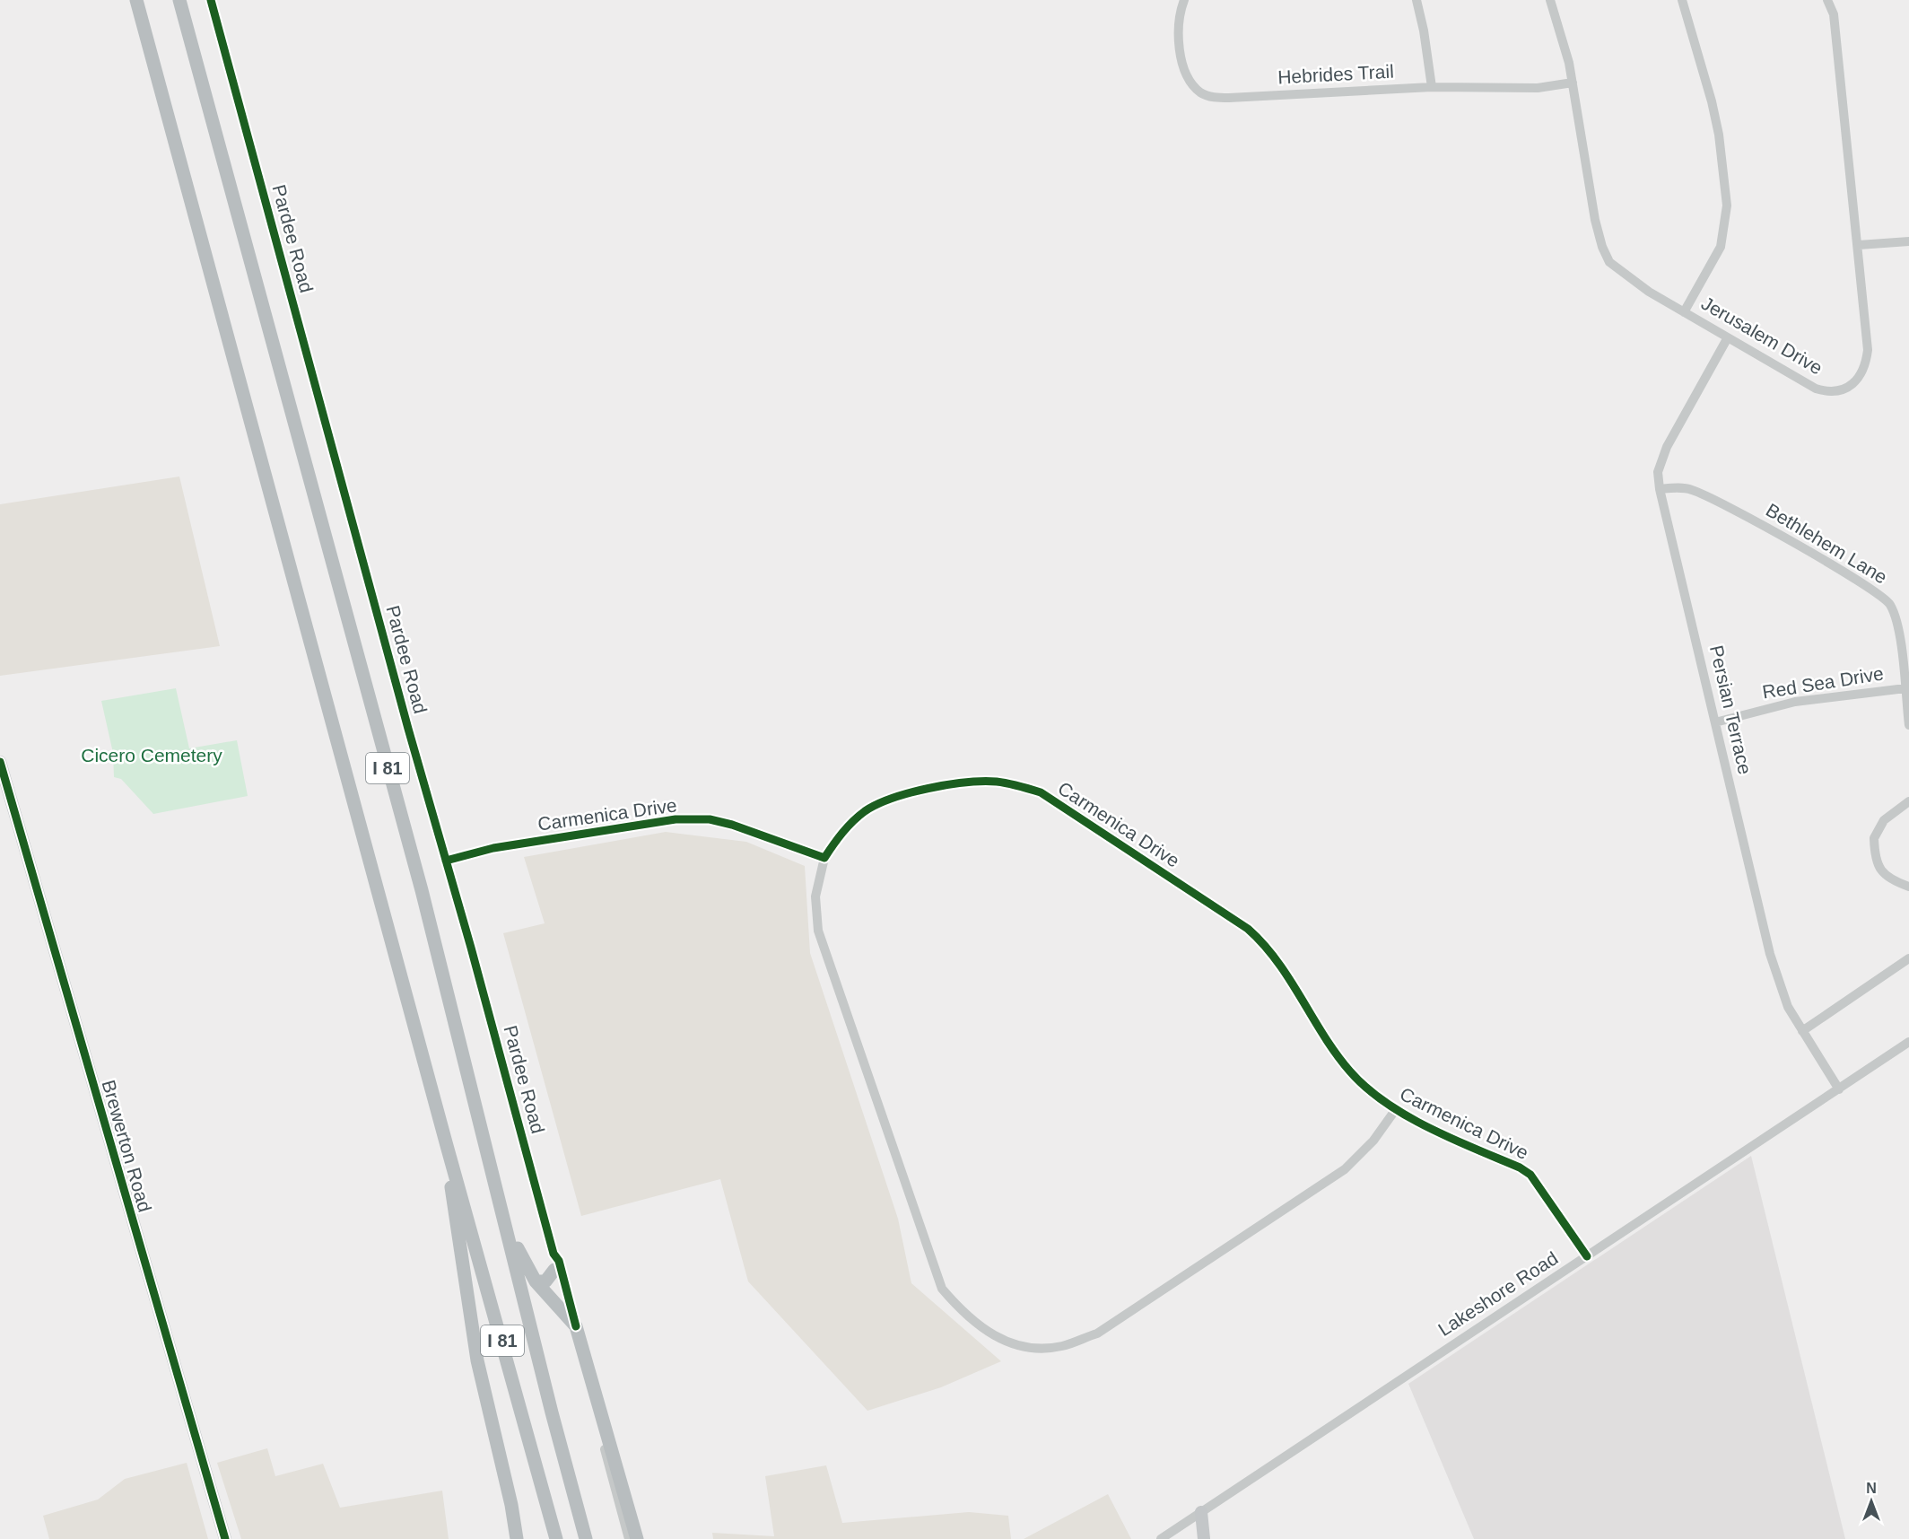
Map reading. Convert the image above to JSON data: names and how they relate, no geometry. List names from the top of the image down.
{
  "streets": {
    "highway": ["Pardee Road", "I 81"],
    "main road": ["Brewerton Road"],
    "street": [
      "Hebrides Trail",
      "Jerusalem Drive",
      "Bethlehem Lane",
      "Red Sea Drive",
      "Persian Terrace",
      "Carmenica Drive",
      "Lakeshore Road"
    ]
  },
  "crossings": [
    ["Hebrides Trail", "Jerusalem Drive"],
    ["Pardee Road", "Carmenica Drive"],
    ["Jerusalem Drive", "Persian Terrace"],
    ["Bethlehem Lane", "Red Sea Drive"],
    ["Bethlehem Lane", "Persian Terrace"],
    ["Red Sea Drive", "Persian Terrace"],
    ["Persian Terrace", "Lakeshore Road"],
    ["Carmenica Drive", "Lakeshore Road"]
  ],
  "parks": ["Cicero Cemetery"],
  "north": "top"
}
